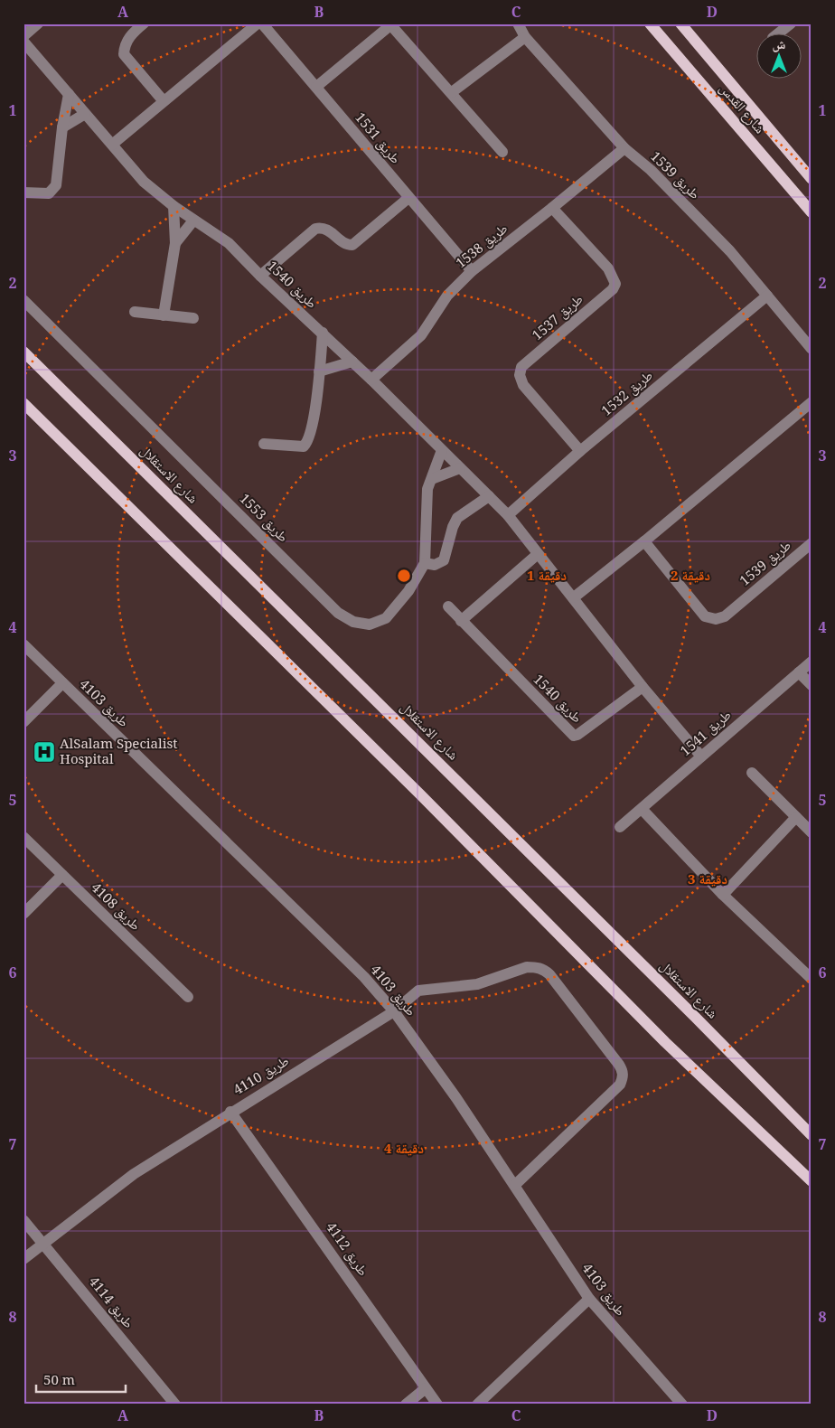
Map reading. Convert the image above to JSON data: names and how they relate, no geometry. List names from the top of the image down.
{
  "streets": {
    "main road": ["شارع القدس", "شارع الاستقلال"],
    "street": [
      "طريق 1531",
      "طريق 1539",
      "طريق 1538",
      "طريق 1540",
      "طريق 1537",
      "طريق 1532",
      "طريق 1553",
      "طريق 4103",
      "طريق 1541",
      "طريق 4108",
      "طريق 4110",
      "طريق 4112",
      "طريق 4114"
    ]
  },
  "crossings": [
    ["طريق 1531", "طريق 1538"],
    ["طريق 1539", "طريق 1538"],
    ["طريق 1539", "طريق 1532"],
    ["طريق 1538", "طريق 1540"],
    ["طريق 1538", "طريق 1537"],
    ["طريق 1540", "طريق 1532"],
    ["طريق 1540", "طريق 1553"],
    ["طريق 1540", "طريق 1541"],
    ["طريق 1537", "طريق 1532"],
    ["طريق 4103", "طريق 4110"],
    ["طريق 4110", "طريق 4112"],
    ["طريق 4110", "طريق 4114"]
  ],
  "places": {
    "hospital": ["AlSalam Specialist Hospital"]
  },
  "scale_bar": "50 m",
  "north": "top",
  "grid": {
    "columns": [
      "A",
      "B",
      "C",
      "D"
    ],
    "rows": [
      "1",
      "2",
      "3",
      "4",
      "5",
      "6",
      "7",
      "8"
    ]
  },
  "rings": [
    "1 دقيقة",
    "2 دقيقة",
    "3 دقيقة",
    "4 دقيقة"
  ]
}
